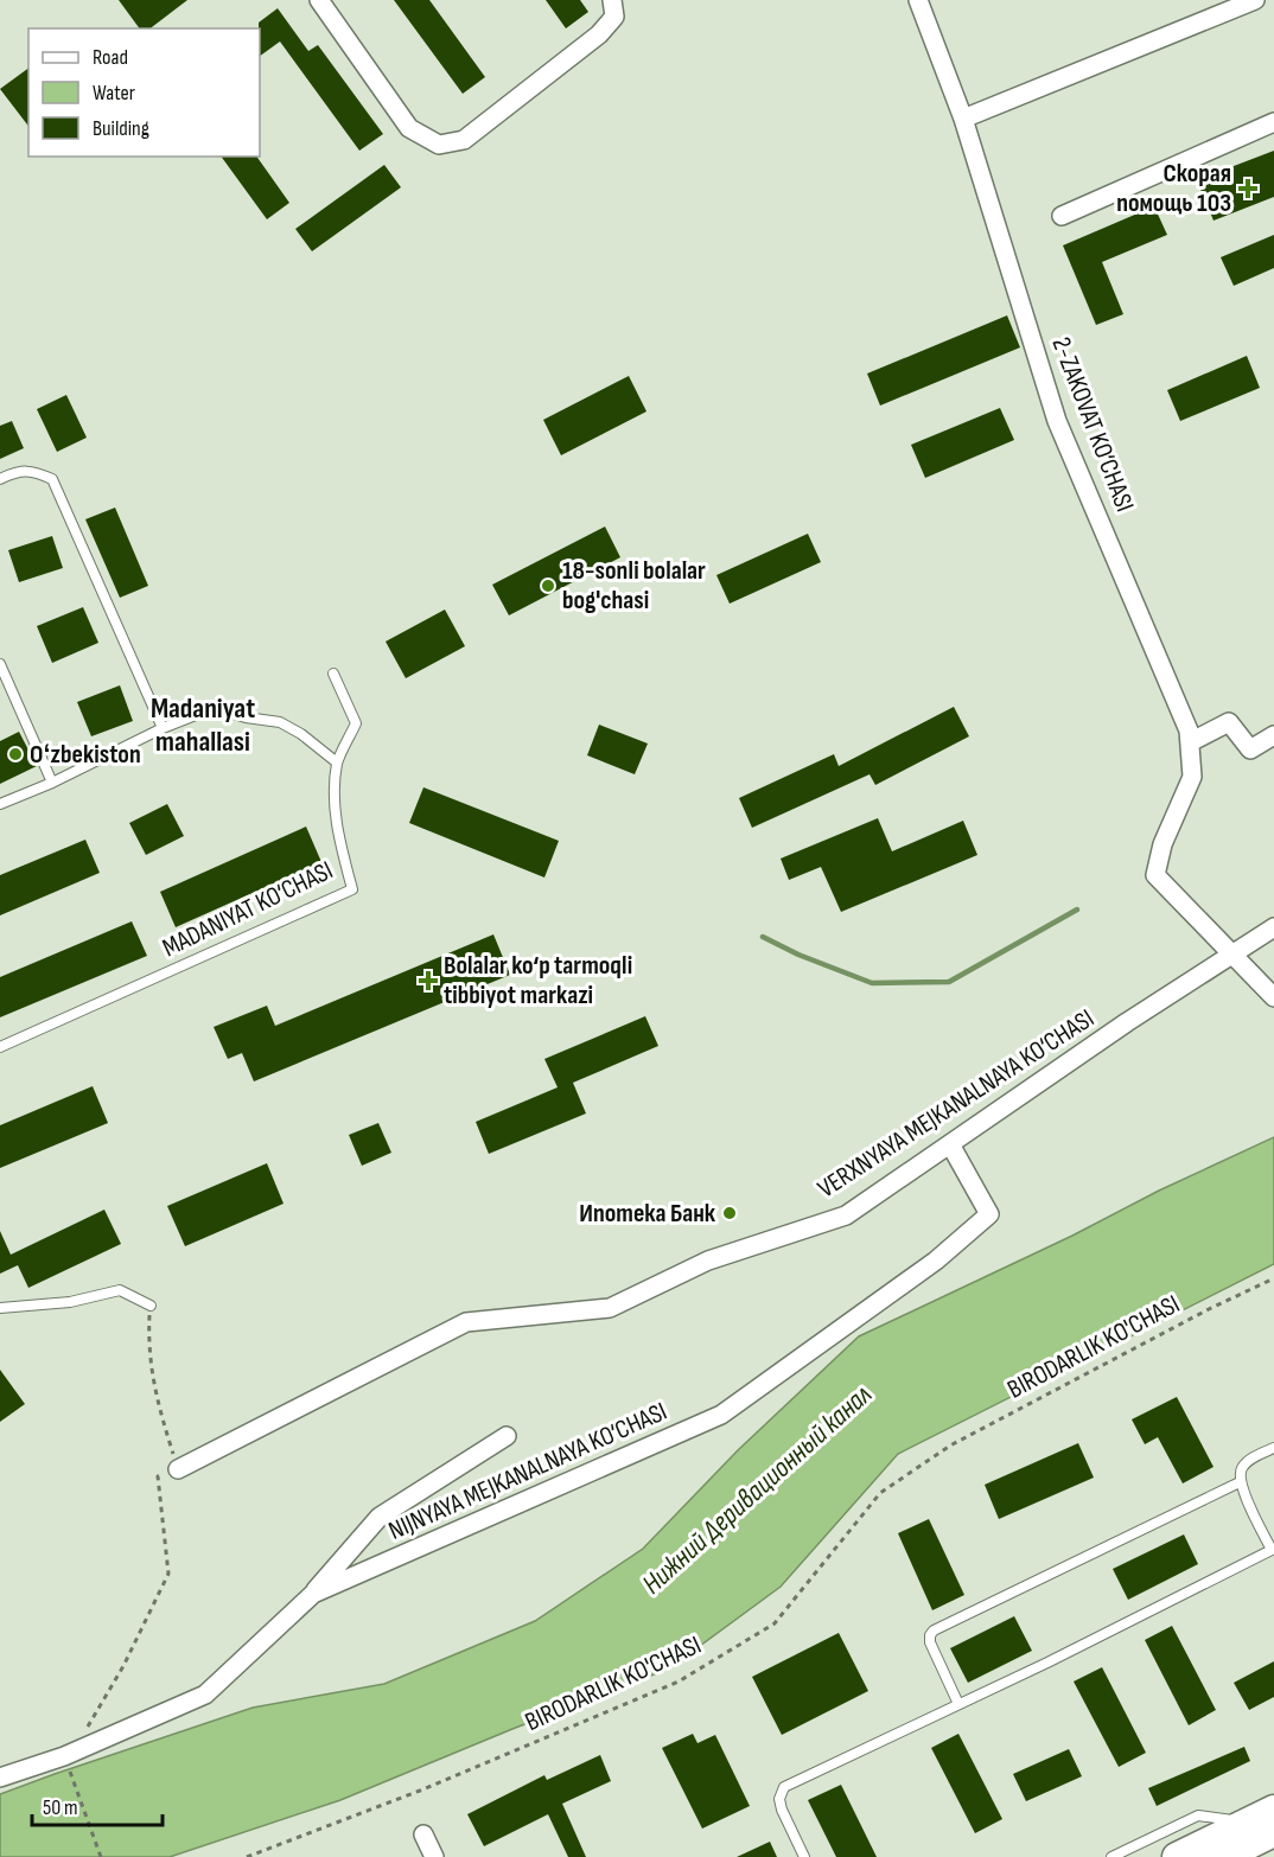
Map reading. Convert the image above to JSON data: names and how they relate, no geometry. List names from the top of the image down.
{
  "streets": {
    "street": ["2-ZAKOVAT KO‘CHASI", "VERXNYAYA MEJKANALNAYA KO‘CHASI", "NIJNYAYA MEJKANALNAYA KO‘CHASI"],
    "lane": ["MADANIYAT KO‘CHASI"],
    "path": ["BIRODARLIK KO'CHASI"]
  },
  "crossings": [
    ["2-ZAKOVAT KO‘CHASI", "VERXNYAYA MEJKANALNAYA KO‘CHASI"],
    ["VERXNYAYA MEJKANALNAYA KO‘CHASI", "NIJNYAYA MEJKANALNAYA KO‘CHASI"]
  ],
  "districts": ["Madaniyat mahallasi"],
  "water": ["Нижний Деривационный канал"],
  "places": {
    "health": ["Скорая помощь 103", "Bolalar ko‘p tarmoqli tibbiyot markazi"],
    "other": ["18-sonli bolalar bog'chasi", "Oʻzbekiston", "Ипотека Банк"]
  },
  "legend": ["Road", "Water", "Building"],
  "scale_bar": "50 m"
}
